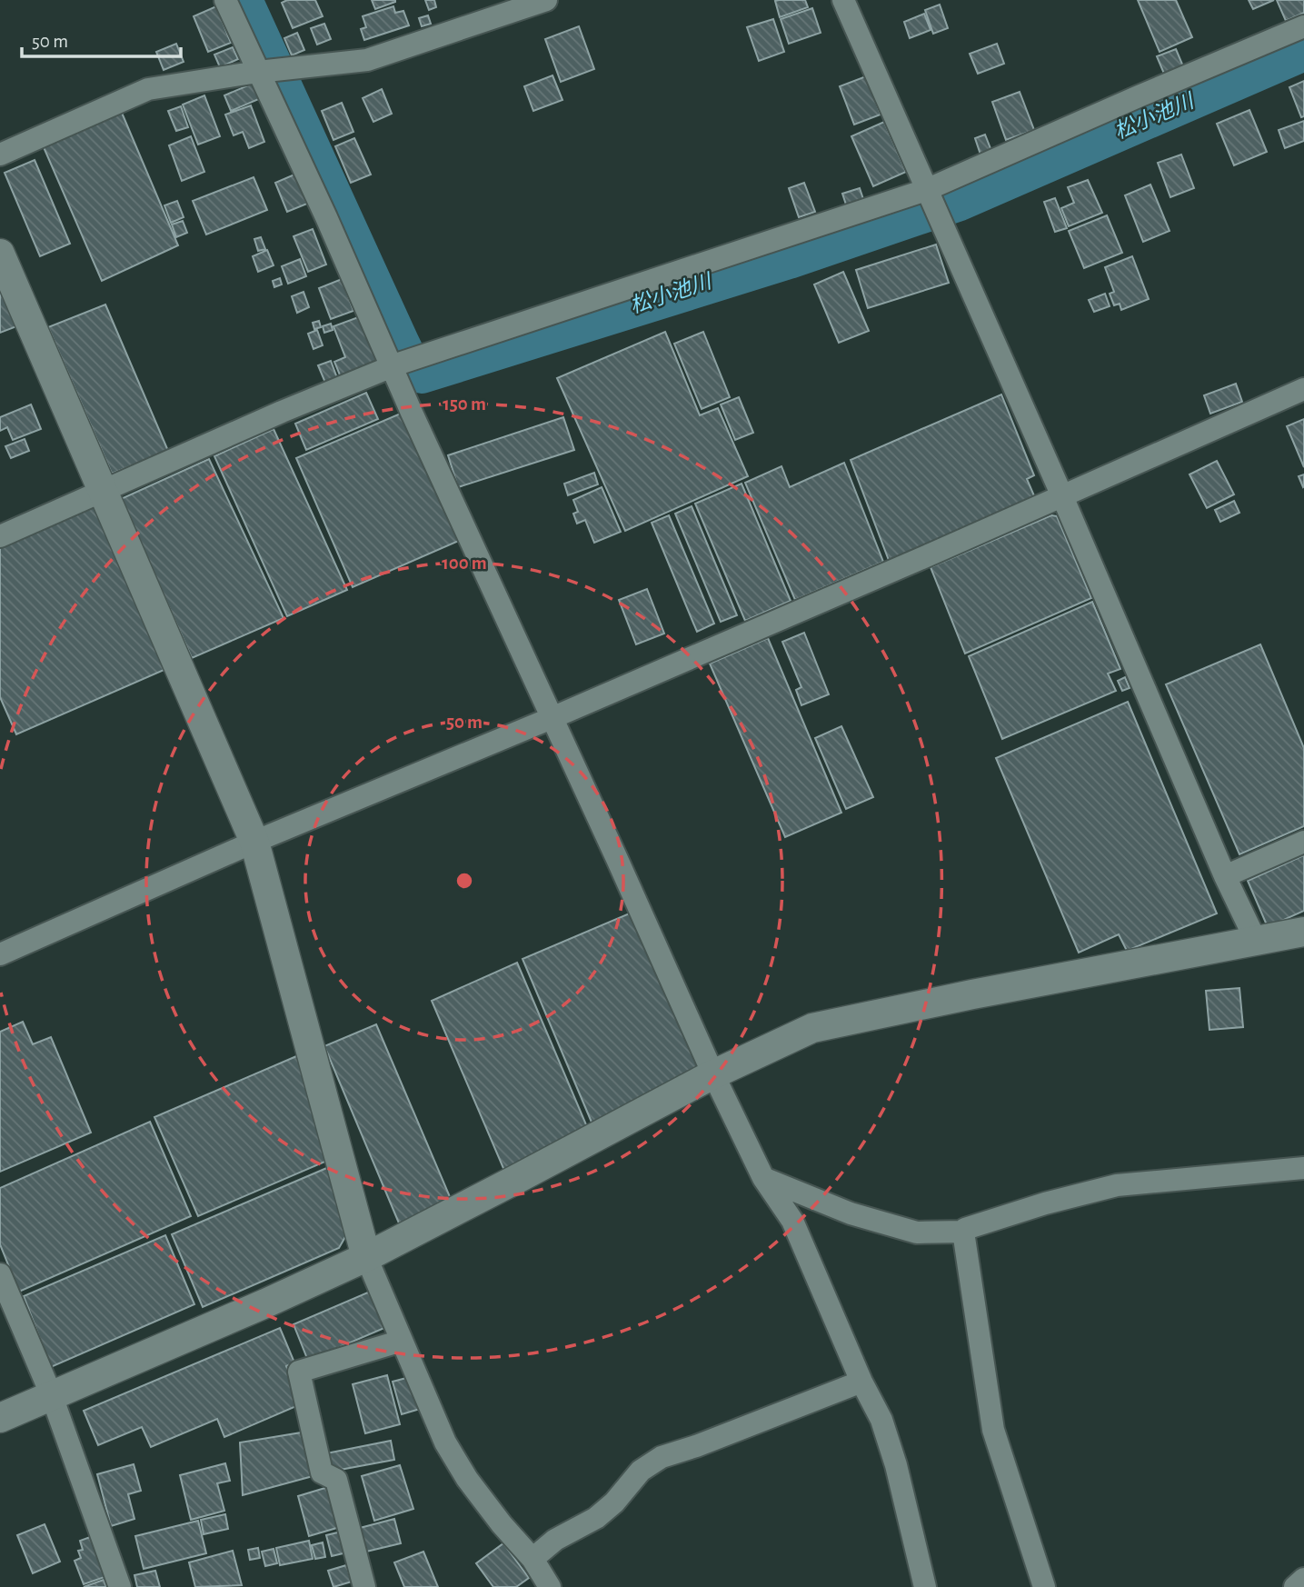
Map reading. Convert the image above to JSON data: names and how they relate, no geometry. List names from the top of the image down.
{
  "water": ["松小池川"],
  "scale_bar": "50 m",
  "rings": ["150 m", "100 m", "50 m"]
}
